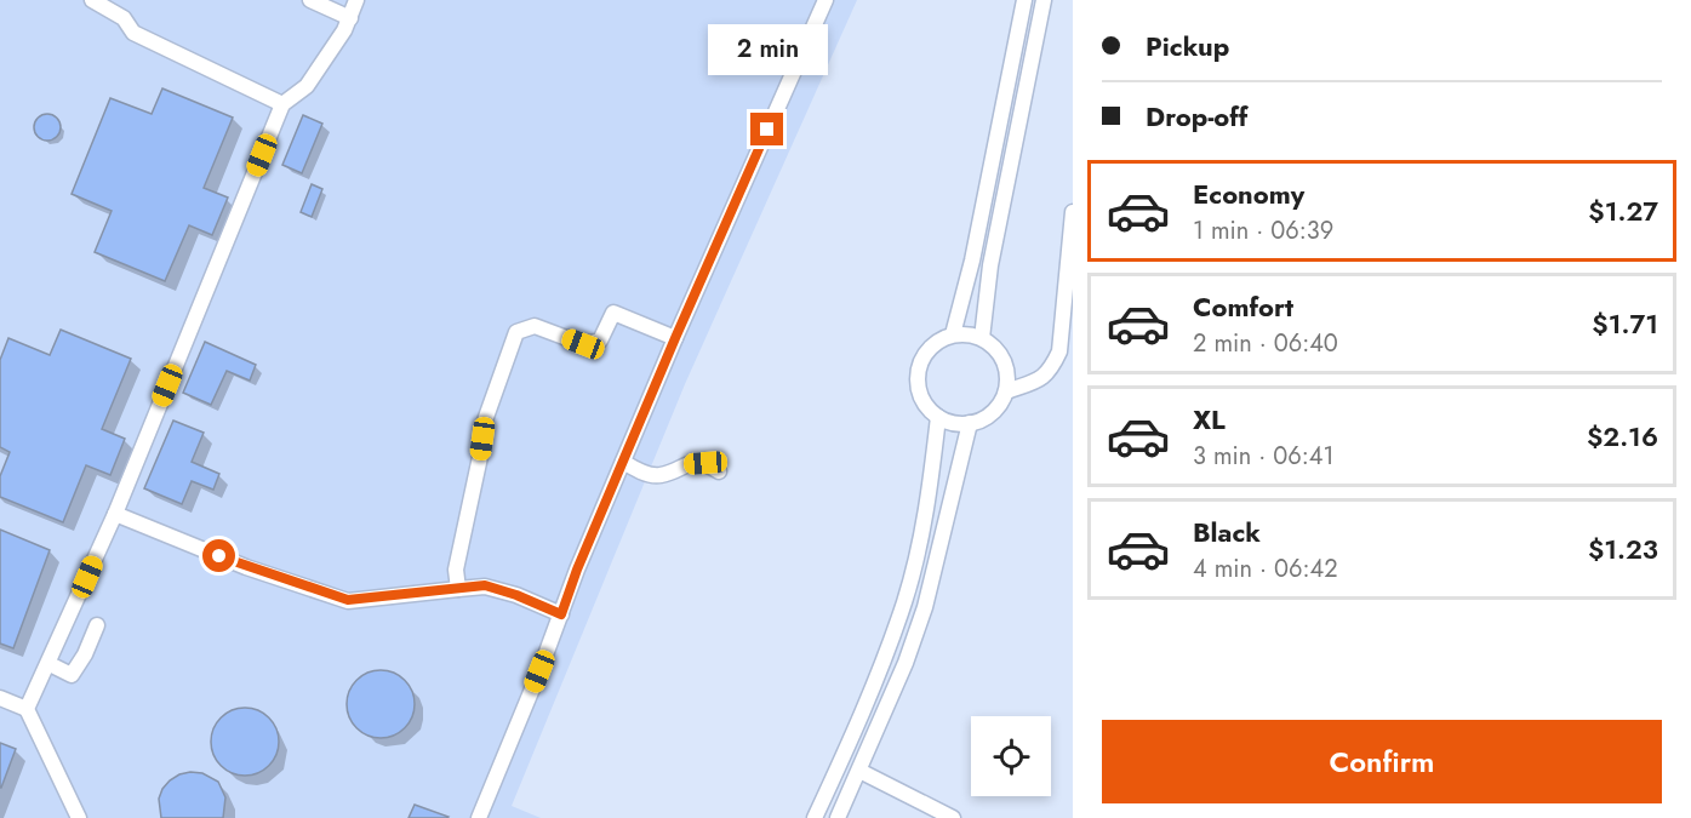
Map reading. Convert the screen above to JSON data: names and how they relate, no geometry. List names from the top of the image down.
{
  "page": {
    "banner": ["Pickup", "Drop-off"],
    "bubble": "2 min",
    "list": [
      {
        "name": "Economy",
        "note": "1 min · 06:39",
        "value": "$1.27"
      },
      {
        "name": "Comfort",
        "note": "2 min · 06:40",
        "value": "$1.71"
      },
      {
        "name": "XL",
        "note": "3 min · 06:41",
        "value": "$2.16"
      },
      {
        "name": "Black",
        "note": "4 min · 06:42",
        "value": "$1.23"
      }
    ],
    "buttons": "Confirm"
  }
}
